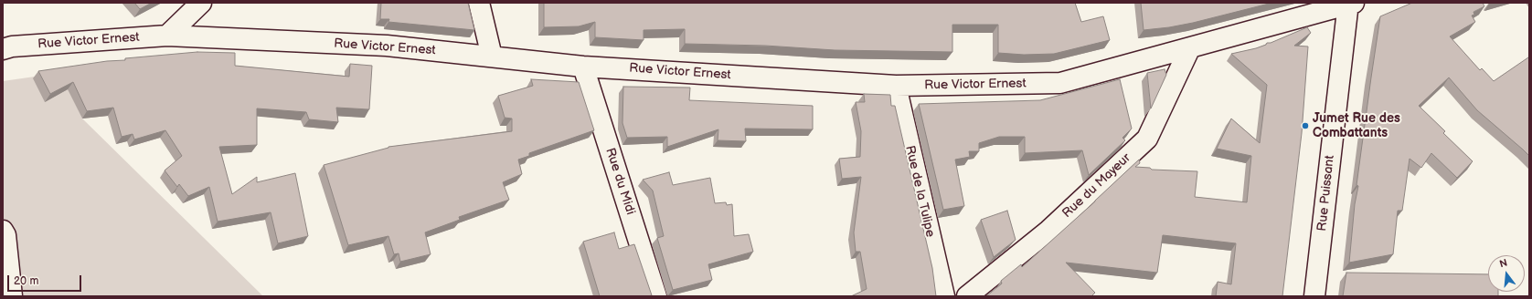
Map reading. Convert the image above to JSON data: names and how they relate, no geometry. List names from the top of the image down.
{
  "streets": {
    "street": [
      "Rue Victor Ernest",
      "Rue du Midi",
      "Rue du Mayeur",
      "Rue de la Tulipe",
      "Rue Puissant"
    ]
  },
  "crossings": [
    ["Rue Victor Ernest", "Rue du Midi"],
    ["Rue Victor Ernest", "Rue du Mayeur"],
    ["Rue Victor Ernest", "Rue de la Tulipe"],
    ["Rue Victor Ernest", "Rue Puissant"]
  ],
  "places": ["Jumet Rue des Combattants"],
  "scale_bar": "20 m",
  "north": "top"
}
